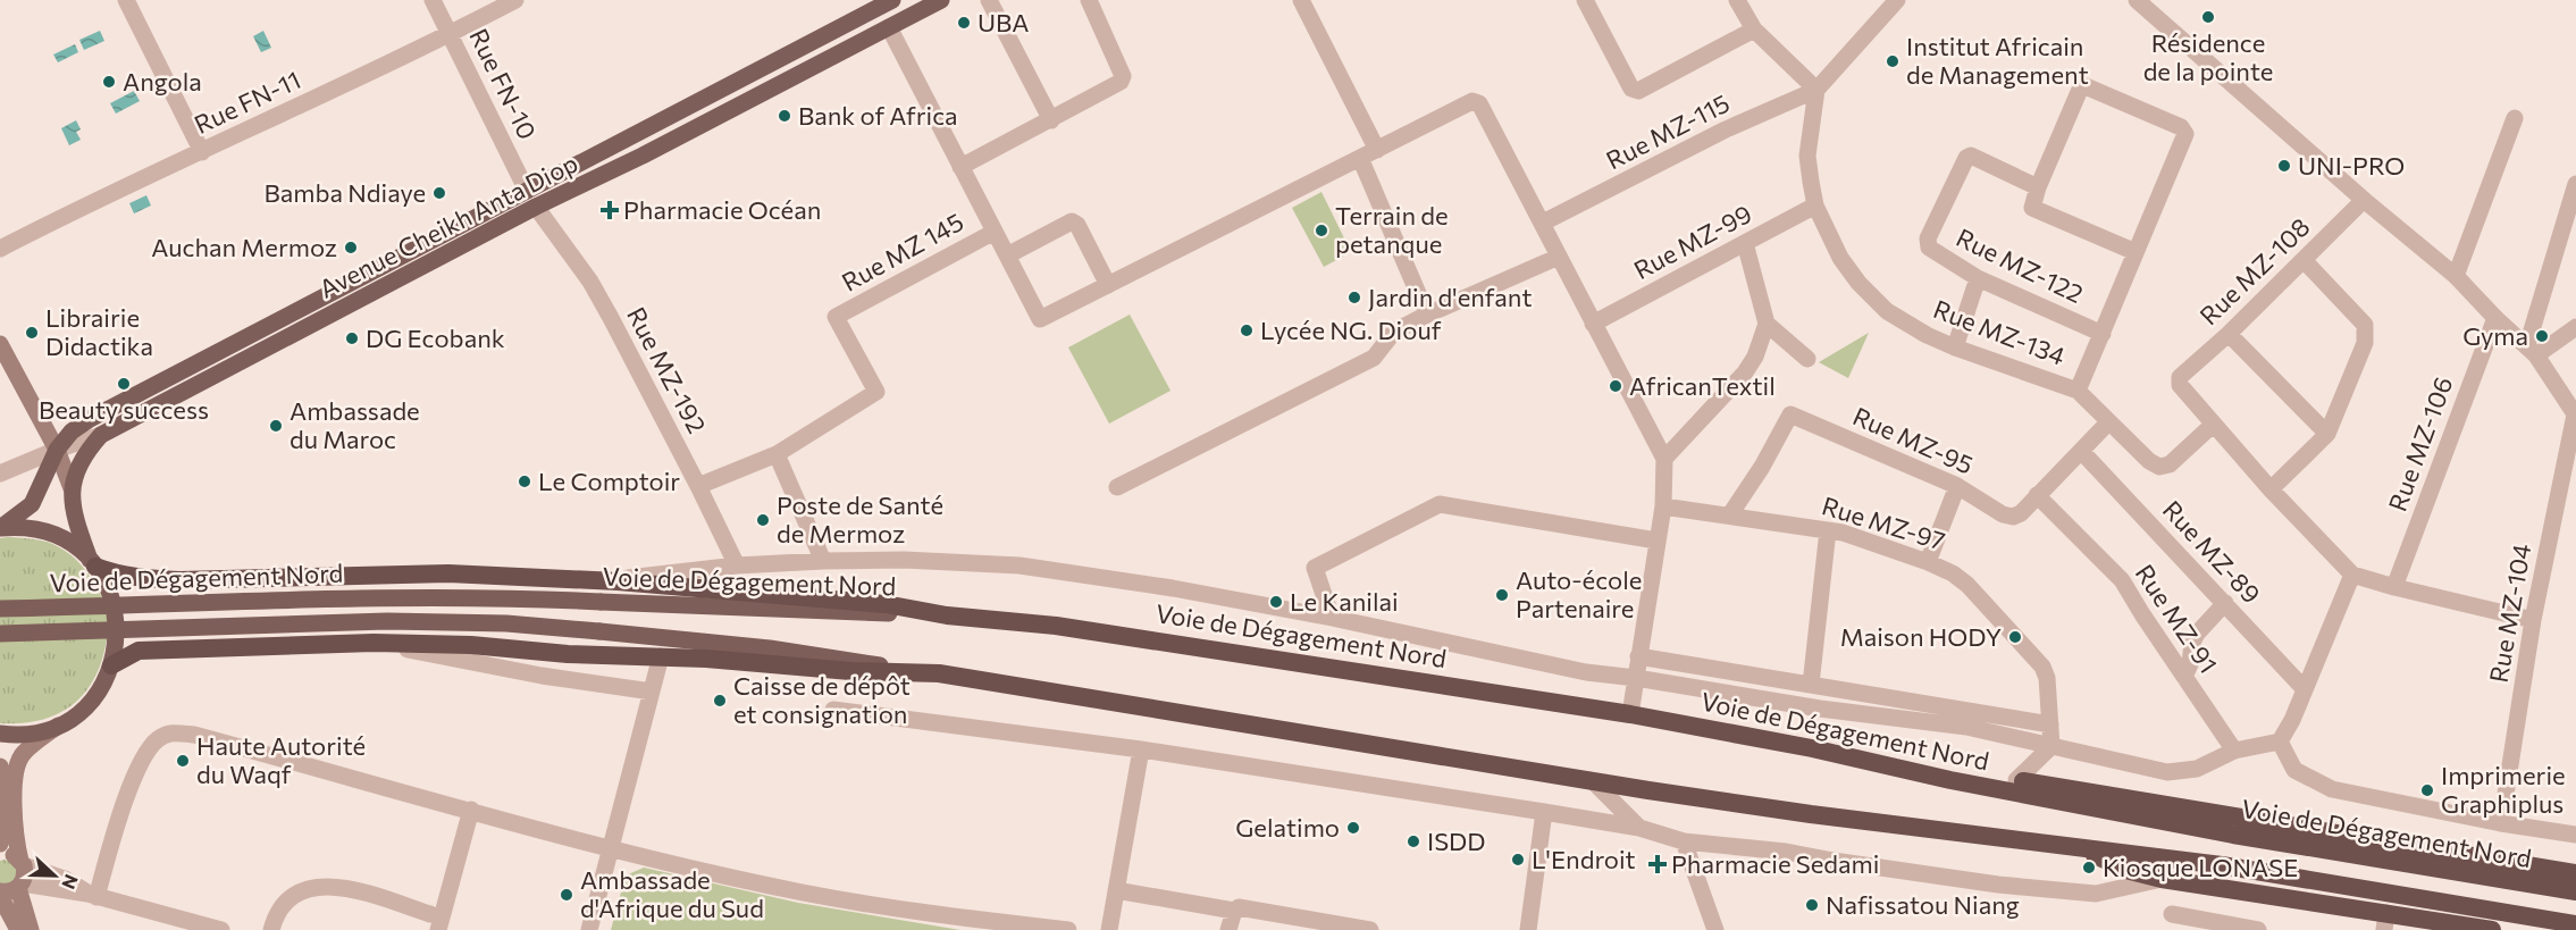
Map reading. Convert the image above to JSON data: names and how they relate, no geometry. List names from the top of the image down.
{
  "streets": {
    "highway": ["Voie de Dégagement Nord"],
    "main road": ["Avenue Cheikh Anta Diop"],
    "street": [
      "Rue FN-10",
      "Rue FN-11",
      "Rue MZ-115",
      "Rue MZ-99",
      "Rue MZ 145",
      "Rue MZ-122",
      "Rue MZ-108",
      "Rue MZ-134",
      "Rue MZ-192",
      "Rue MZ-95",
      "Rue MZ-106",
      "Rue MZ-97",
      "Rue MZ-89",
      "Rue MZ-104",
      "Rue MZ-91"
    ]
  },
  "crossings": [
    ["Rue FN-10", "Rue FN-11"],
    ["Rue FN-10", "Avenue Cheikh Anta Diop"],
    ["Rue FN-10", "Rue MZ-192"],
    ["Rue MZ-115", "Rue MZ-134"],
    ["Avenue Cheikh Anta Diop", "Rue MZ-192"],
    ["Rue MZ-99", "Rue MZ-134"],
    ["Rue MZ 145", "Rue MZ-192"],
    ["Rue MZ-108", "Rue MZ-134"],
    ["Rue MZ-95", "Rue MZ-97"],
    ["Rue MZ-95", "Rue MZ-91"]
  ],
  "places": {
    "other": [
      "Résidence de la pointe",
      "UBA",
      "Institut Africain de Management",
      "Angola",
      "Bank of Africa",
      "UNI-PRO",
      "Bamba Ndiaye",
      "Terrain de petanque",
      "Auchan Mermoz",
      "Jardin d'enfant",
      "Lycée NG. Diouf",
      "Librairie Didactika",
      "Gyma",
      "DG Ecobank",
      "Beauty success",
      "AfricanTextil",
      "Ambassade du Maroc",
      "Le Comptoir",
      "Poste de Santé de Mermoz",
      "Auto-école Partenaire",
      "Le Kanilai",
      "Maison HODY",
      "Caisse de dépôt et consignation",
      "Haute Autorité du Waqf",
      "Imprimerie Graphiplus",
      "Gelatimo",
      "ISDD",
      "L'Endroit",
      "Kiosque LONASE",
      "Ambassade d'Afrique du Sud",
      "Nafissatou Niang"
    ],
    "health": ["Pharmacie Océan", "Pharmacie Sedami"]
  },
  "north": "right"
}
